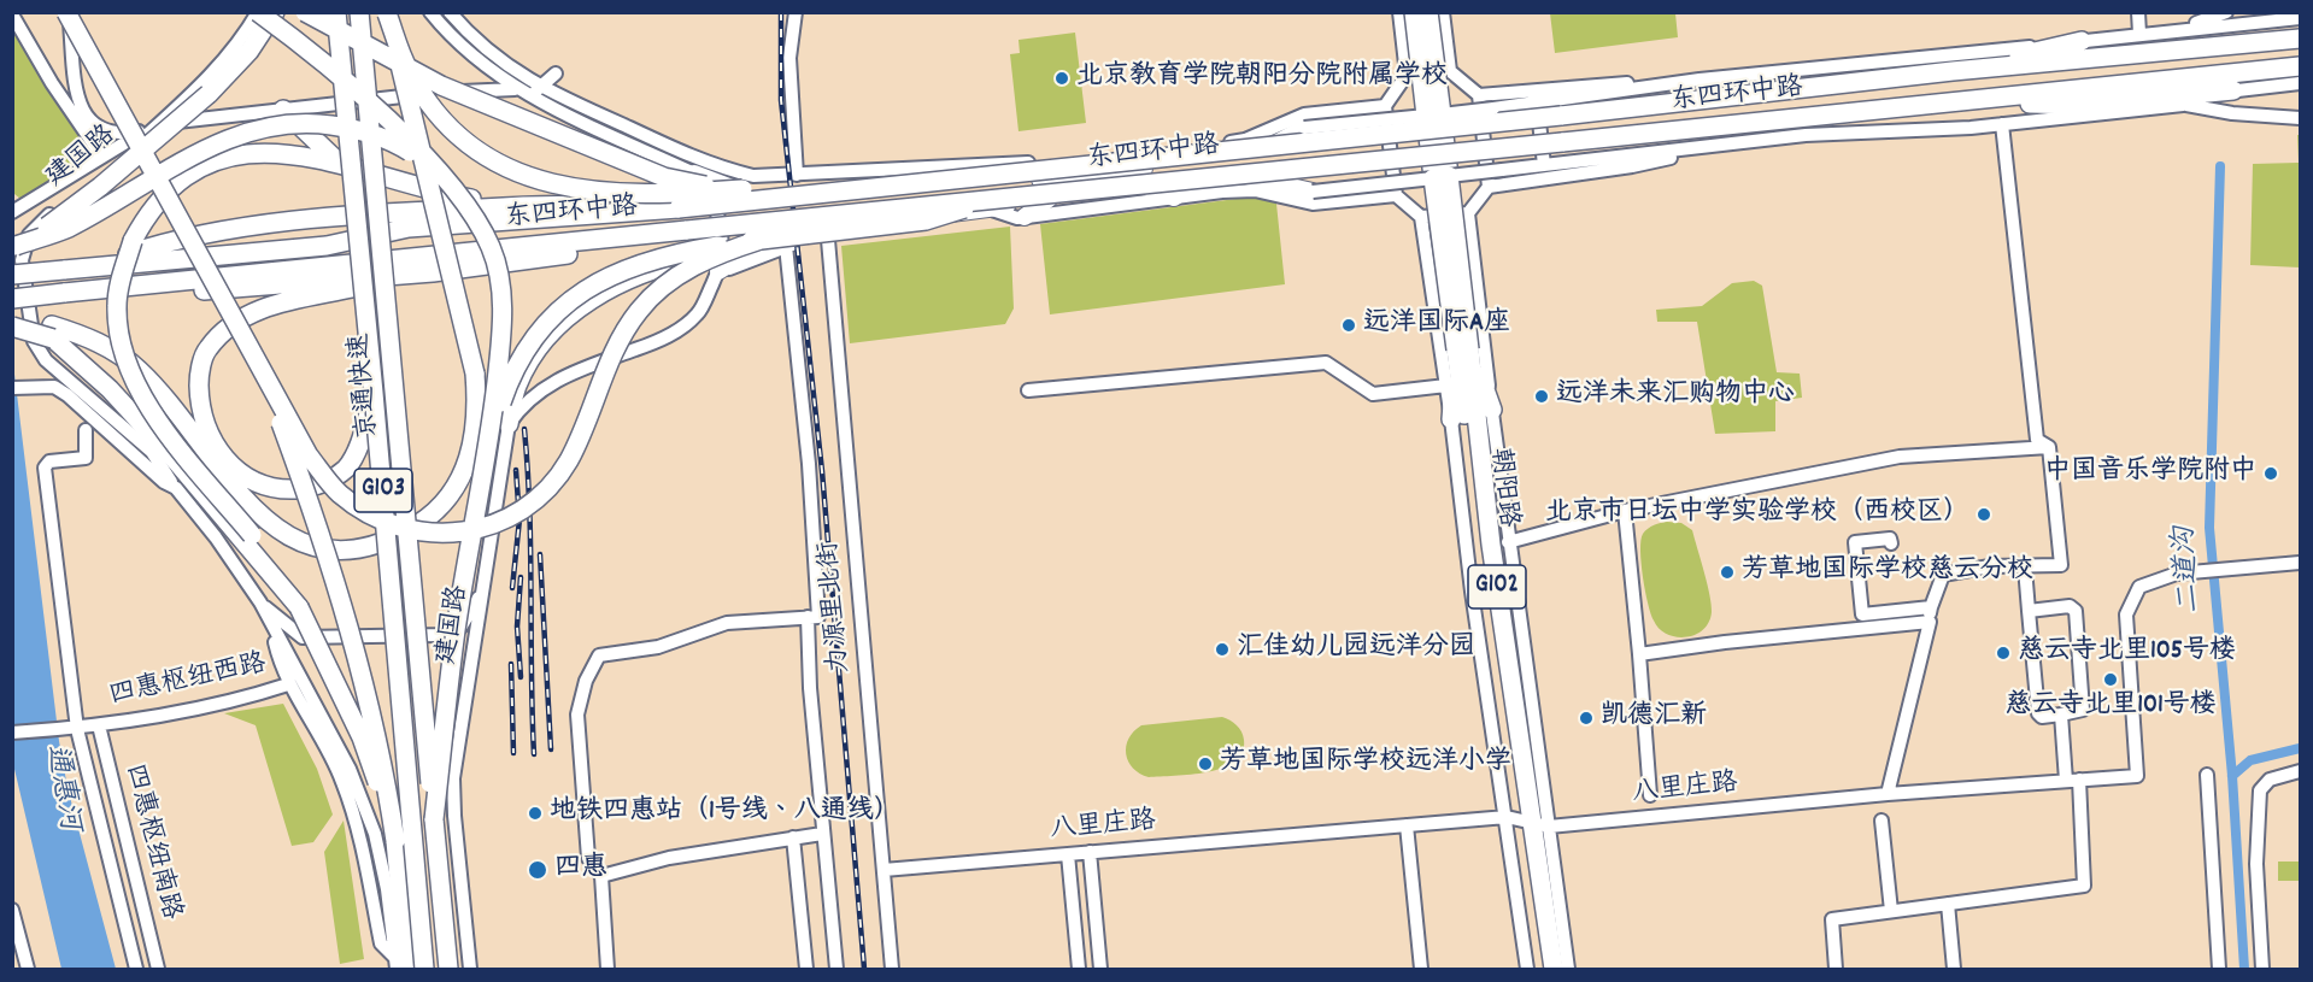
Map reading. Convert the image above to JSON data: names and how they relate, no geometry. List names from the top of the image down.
{
  "streets": {
    "highway": [
      "东四环中路",
      "京通快速",
      "朝阳路",
      "G103",
      "G102"
    ],
    "street": [
      "建国路",
      "力源里北街",
      "四惠枢纽西路",
      "八里庄路",
      "四惠枢纽南路"
    ]
  },
  "crossings": [
    ["东四环中路", "朝阳路"],
    ["东四环中路", "力源里北街"],
    ["朝阳路", "八里庄路"],
    ["力源里北街", "八里庄路"],
    ["四惠枢纽西路", "四惠枢纽南路"]
  ],
  "water": ["二道沟", "通惠河"],
  "places": [
    "北京教育学院朝阳分院附属学校",
    "远洋国际A座",
    "远洋未来汇购物中心",
    "中国音乐学院附中",
    "北京市日坛中学实验学校（西校区）",
    "芳草地国际学校慈云分校",
    "汇佳幼儿园远洋分园",
    "慈云寺北里105号楼",
    "慈云寺北里101号楼",
    "凯德汇新",
    "芳草地国际学校远洋小学",
    "地铁四惠站（1号线、八通线）",
    "四惠"
  ]
}
